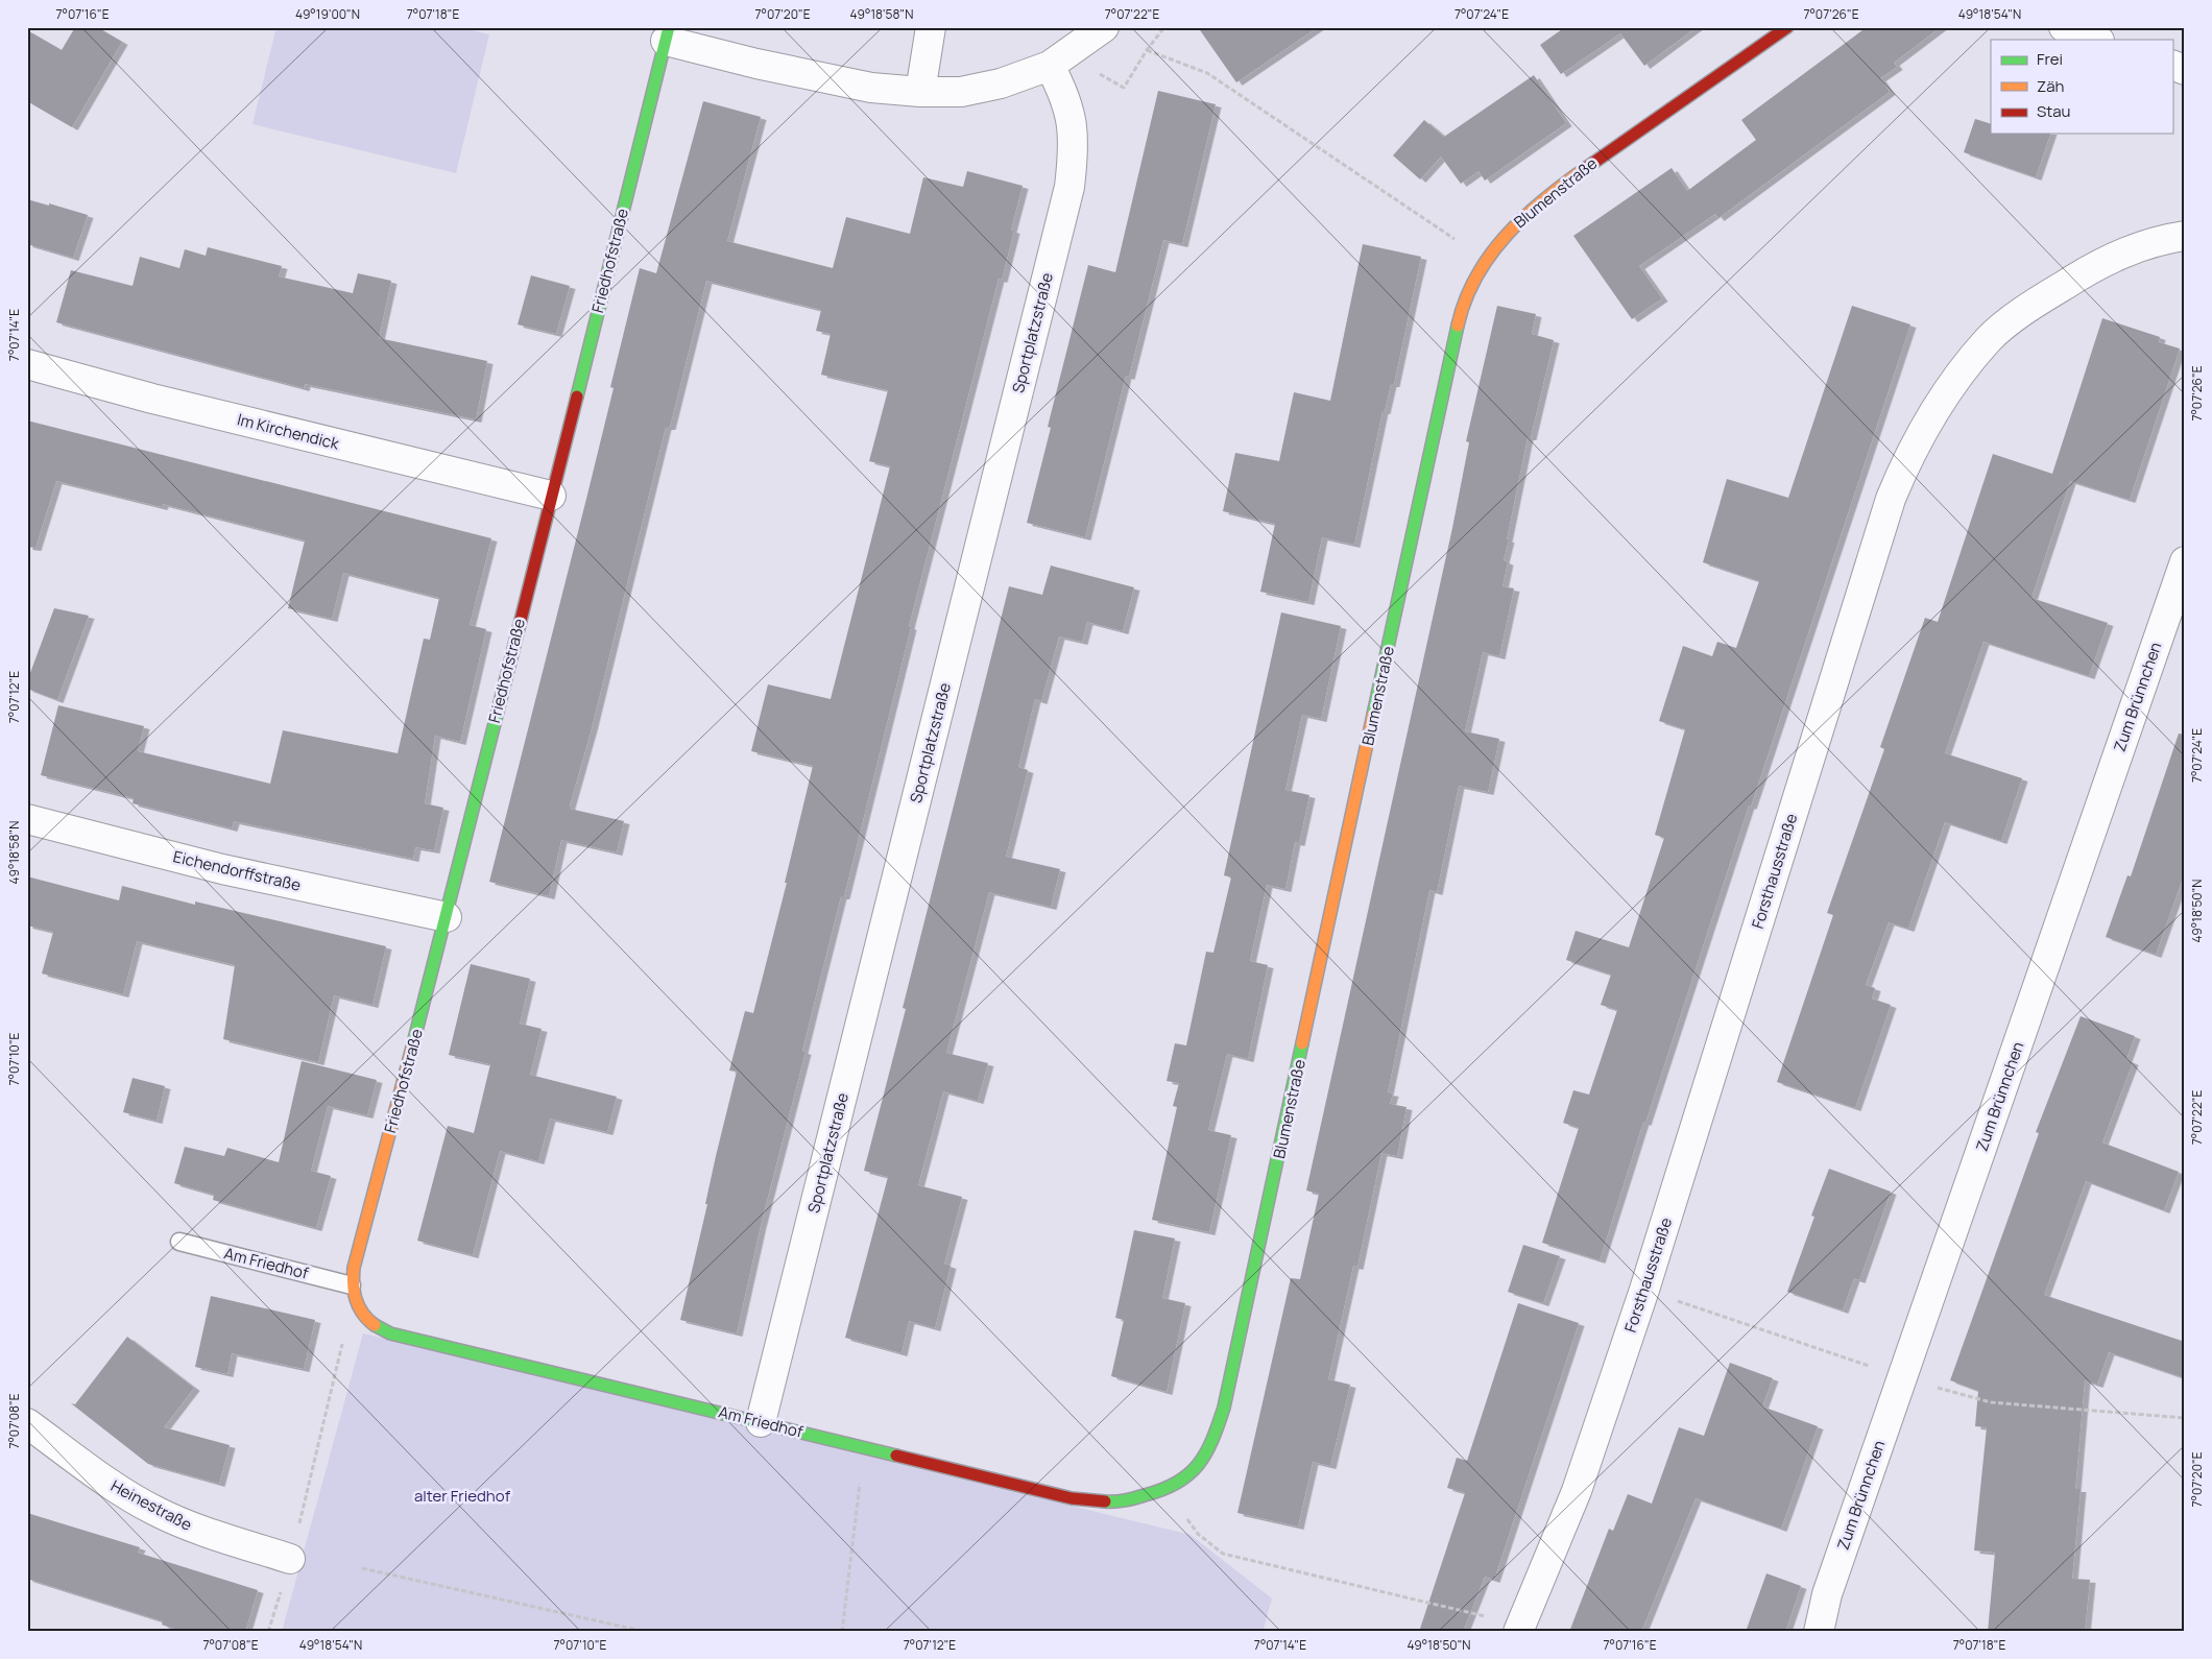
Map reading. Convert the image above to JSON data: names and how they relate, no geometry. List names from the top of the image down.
{
  "streets": {
    "street": [
      "Blumenstraße",
      "Friedhofstraße",
      "Sportplatzstraße",
      "Im Kirchendick",
      "Zum Brünnchen",
      "Eichendorffstraße",
      "Forsthausstraße",
      "Am Friedhof",
      "Heinestraße"
    ]
  },
  "crossings": [
    ["Blumenstraße", "Am Friedhof"],
    ["Friedhofstraße", "Im Kirchendick"],
    ["Friedhofstraße", "Eichendorffstraße"],
    ["Friedhofstraße", "Am Friedhof"],
    ["Sportplatzstraße", "Am Friedhof"]
  ],
  "parks": ["alter Friedhof"],
  "legend": ["Frei", "Zäh", "Stau"],
  "coordinates": [
    "7°07'16\"E",
    "49°19'00\"N",
    "7°07'18\"E",
    "7°07'20\"E",
    "49°18'58\"N",
    "7°07'22\"E",
    "7°07'24\"E",
    "7°07'26\"E",
    "49°18'54\"N",
    "7°07'14\"E",
    "7°07'12\"E",
    "49°18'50\"N",
    "7°07'10\"E",
    "7°07'08\"E"
  ]
}
